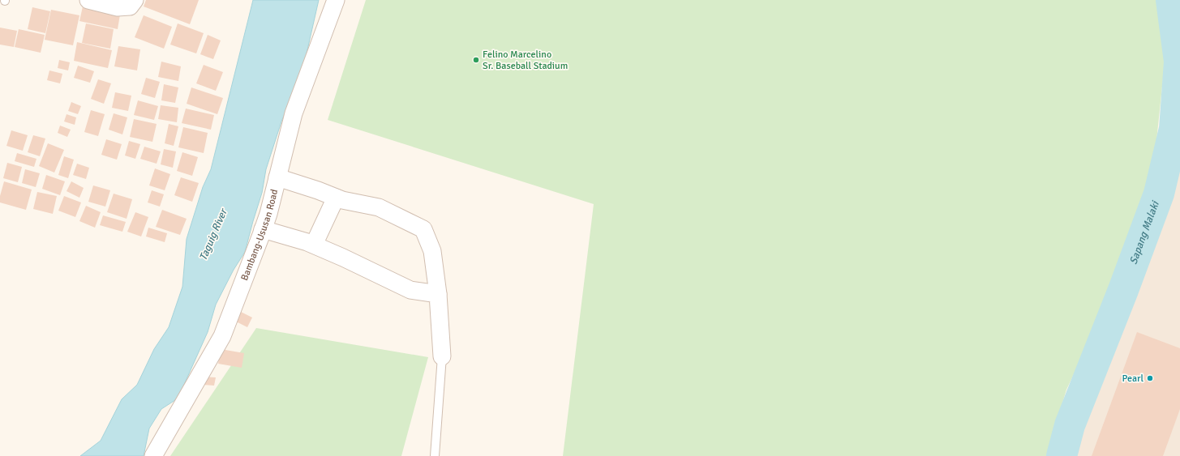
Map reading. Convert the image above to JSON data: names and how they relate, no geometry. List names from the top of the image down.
{
  "streets": {
    "street": ["Bambang-Ususan Road"]
  },
  "water": ["Sapang Malaki", "Taguig River"],
  "places": ["Felino Marcelino Sr. Baseball Stadium", "Pearl"]
}
